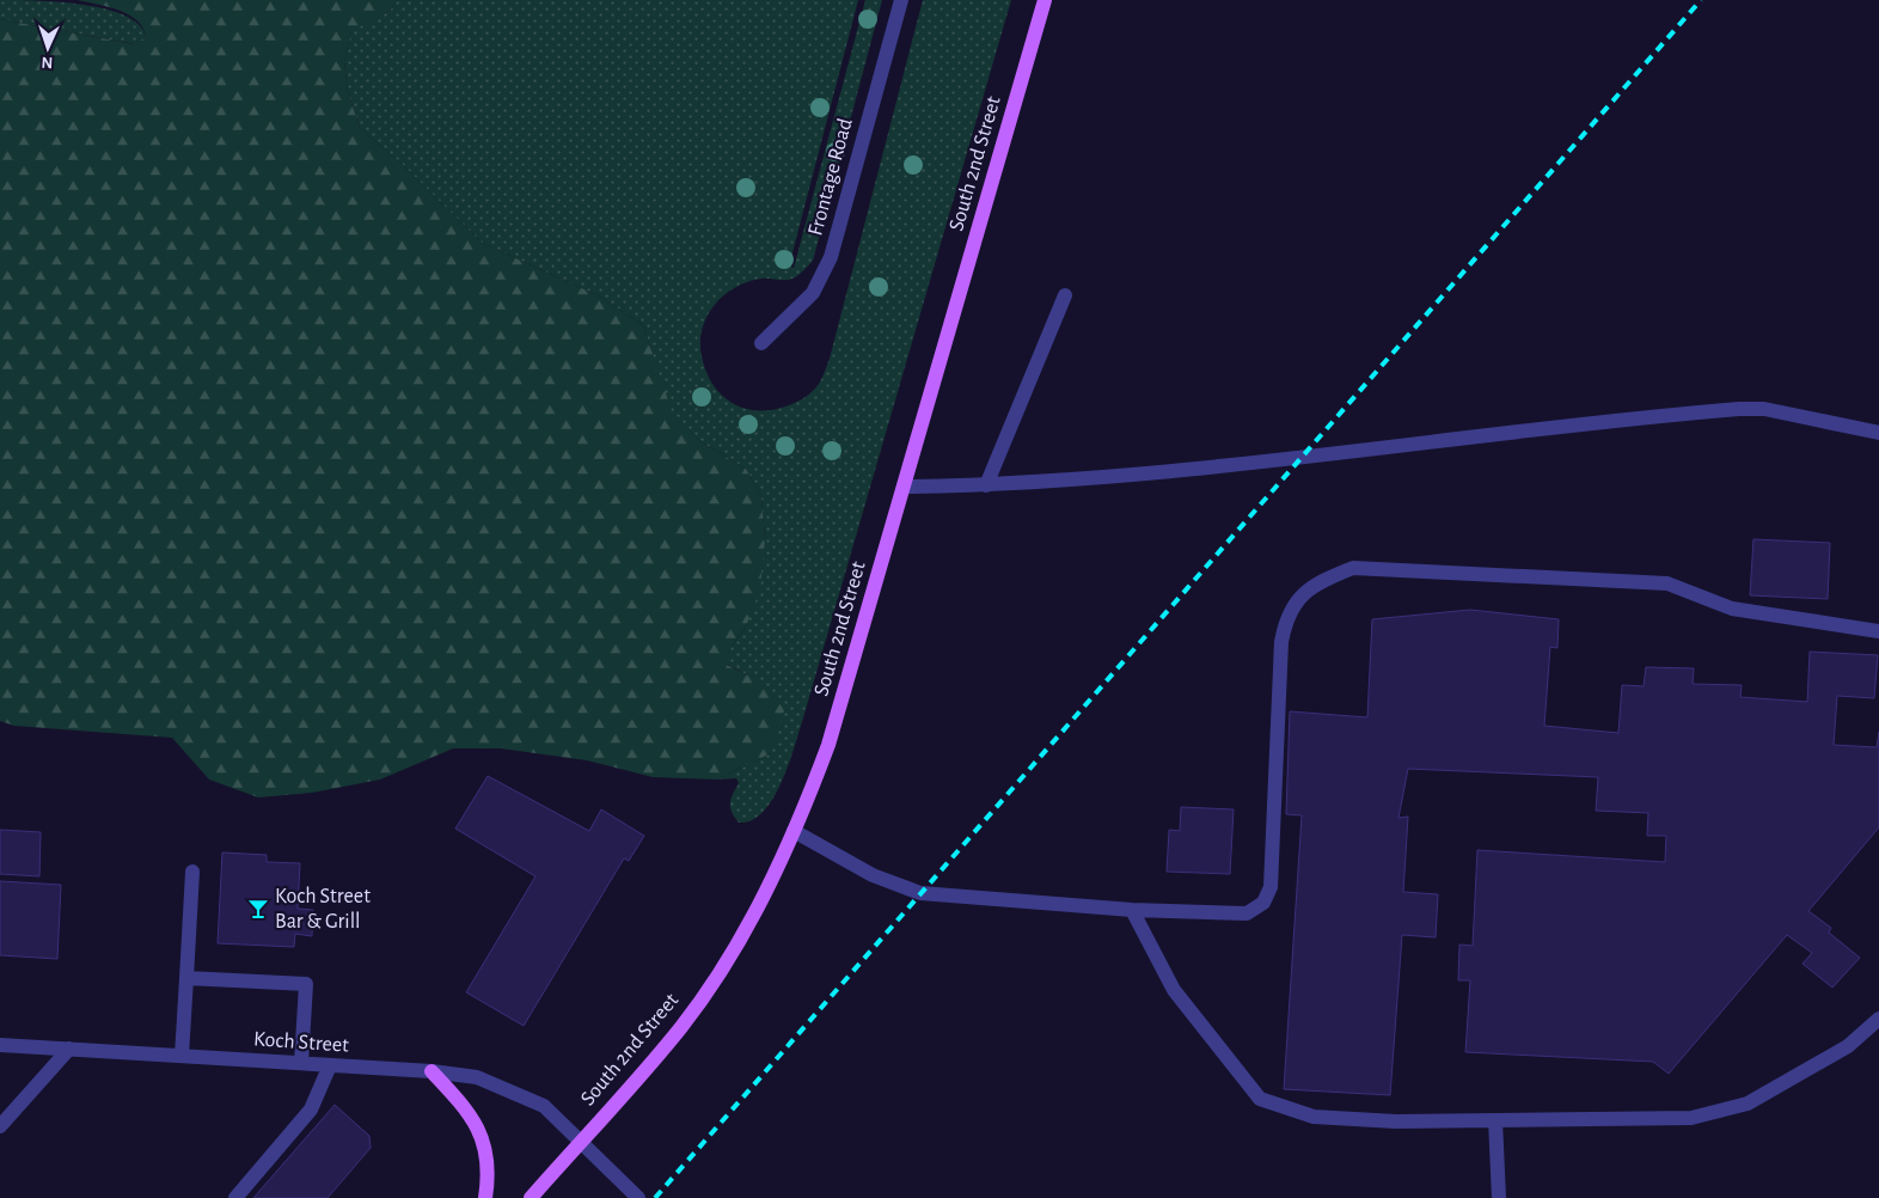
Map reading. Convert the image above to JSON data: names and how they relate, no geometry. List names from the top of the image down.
{
  "streets": {
    "main road": ["South 2nd Street"],
    "street": ["Frontage Road", "Koch Street"]
  },
  "crossings": [
    ["South 2nd Street", "Koch Street"]
  ],
  "places": {
    "bar": ["Koch Street Bar & Grill"]
  },
  "north": "bottom"
}
